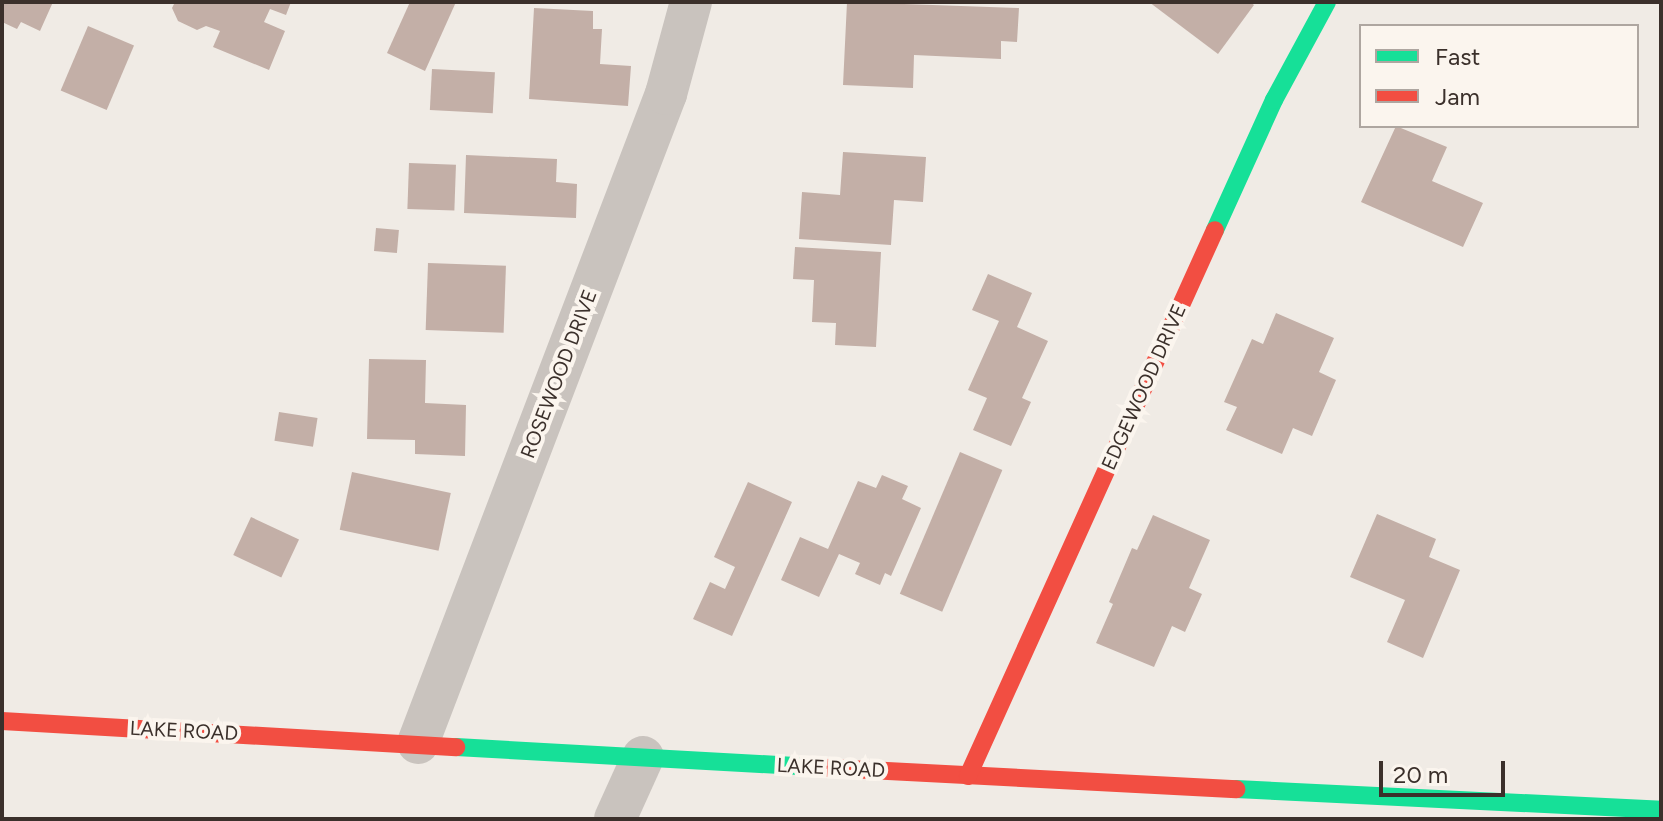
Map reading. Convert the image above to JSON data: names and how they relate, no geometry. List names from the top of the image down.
{
  "streets": {
    "main road": ["EDGEWOOD DRIVE", "LAKE ROAD"],
    "street": ["ROSEWOOD DRIVE"]
  },
  "crossings": [
    ["ROSEWOOD DRIVE", "LAKE ROAD"],
    ["EDGEWOOD DRIVE", "LAKE ROAD"]
  ],
  "legend": ["Fast", "Jam"],
  "scale_bar": "20 m"
}
